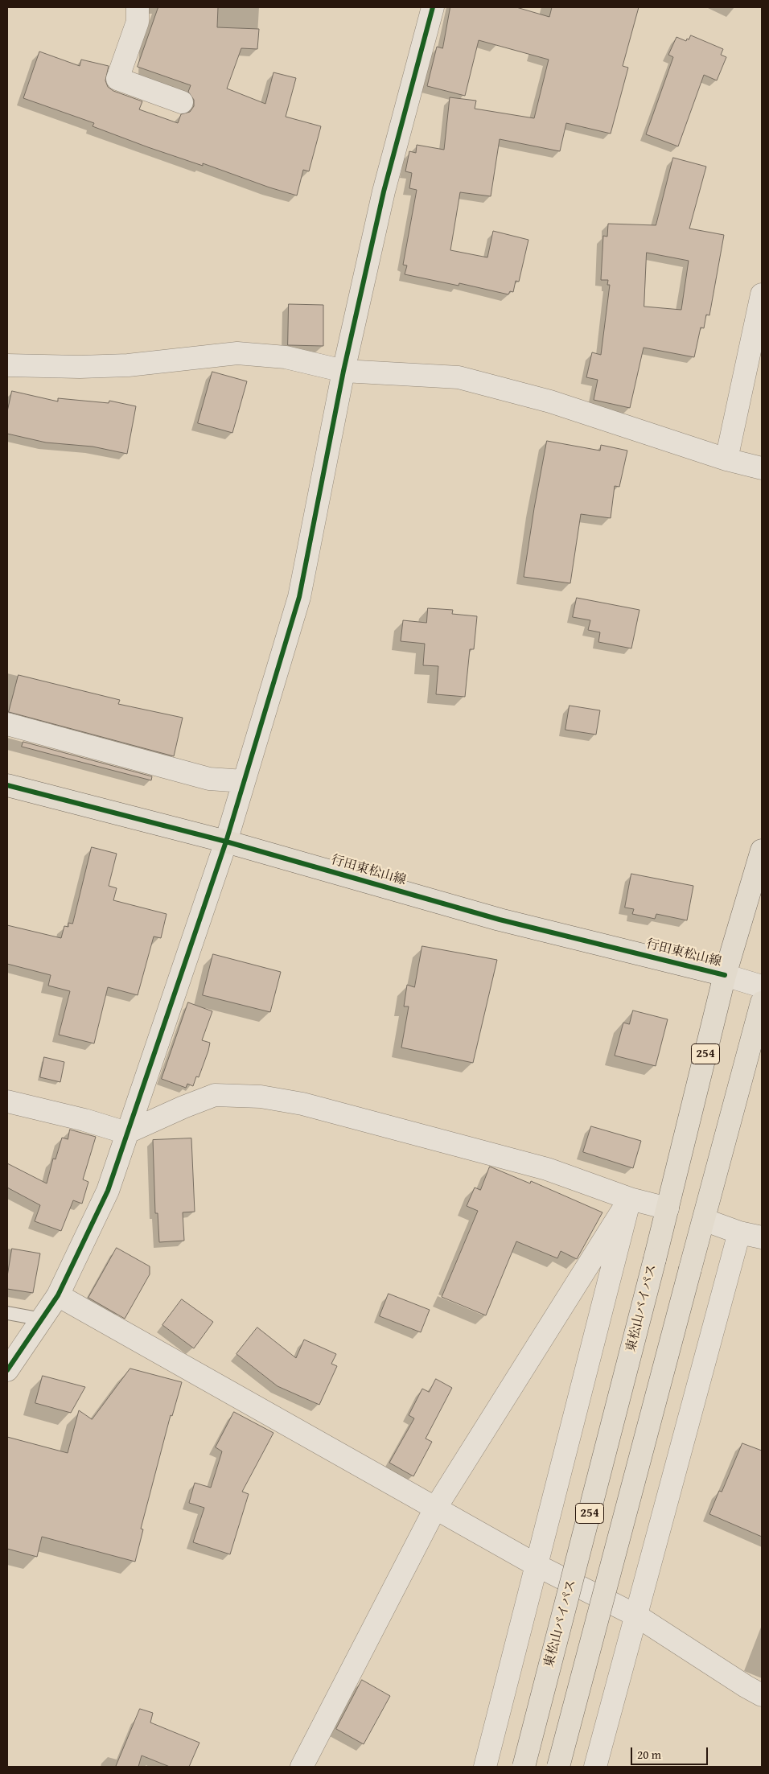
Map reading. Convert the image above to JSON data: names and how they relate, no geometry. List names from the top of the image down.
{
  "streets": {
    "main road": ["行田東松山線", "254", "東松山バイパス"]
  },
  "crossings": [
    ["行田東松山線", "東松山バイパス"]
  ],
  "scale_bar": "20 m"
}
